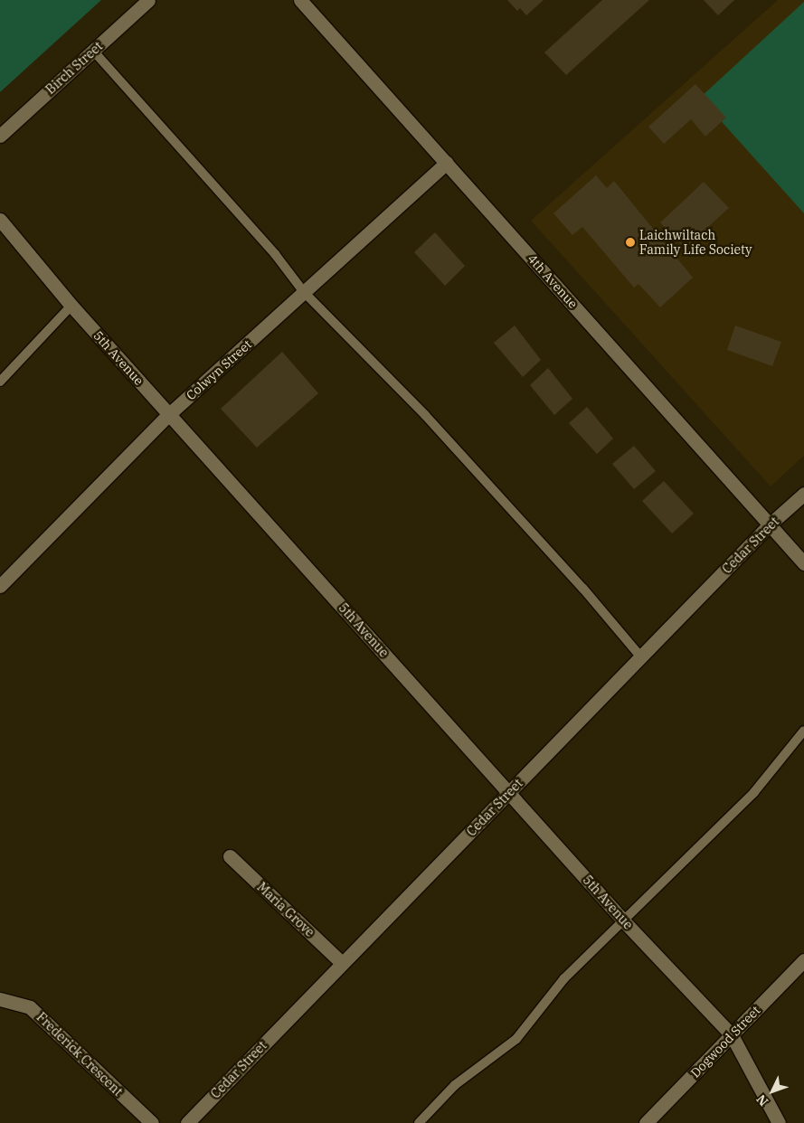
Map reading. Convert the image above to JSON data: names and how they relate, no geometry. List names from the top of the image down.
{
  "streets": {
    "street": [
      "Birch Street",
      "4th Avenue",
      "5th Avenue",
      "Colwyn Street",
      "Cedar Street",
      "Maria Grove",
      "Dogwood Street",
      "Frederick Crescent"
    ]
  },
  "crossings": [
    ["4th Avenue", "Colwyn Street"],
    ["4th Avenue", "Cedar Street"],
    ["5th Avenue", "Colwyn Street"],
    ["5th Avenue", "Cedar Street"],
    ["5th Avenue", "Dogwood Street"],
    ["Cedar Street", "Maria Grove"]
  ],
  "places": ["Laichwiltach Family Life Society"],
  "north": "bottom left"
}
